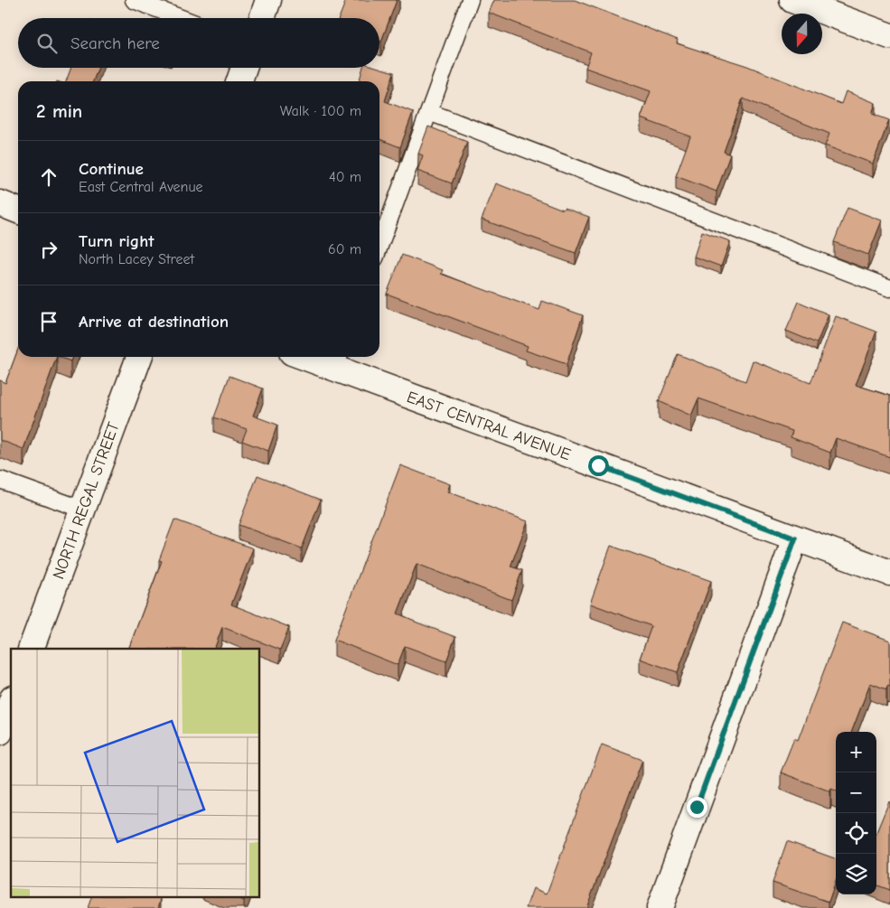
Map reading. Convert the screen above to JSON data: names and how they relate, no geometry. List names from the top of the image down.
{
  "streets": {
    "street": ["EAST CENTRAL AVENUE", "NORTH REGAL STREET"]
  },
  "north": "bottom",
  "page": {
    "search": "Search here",
    "heading": ["2 min", "Walk · 100 m"],
    "list": [
      ["Continue", "East Central Avenue", "40 m"],
      ["Turn right", "North Lacey Street", "60 m"],
      "Arrive at destination"
    ],
    "map_buttons": ["+", "−"]
  }
}
